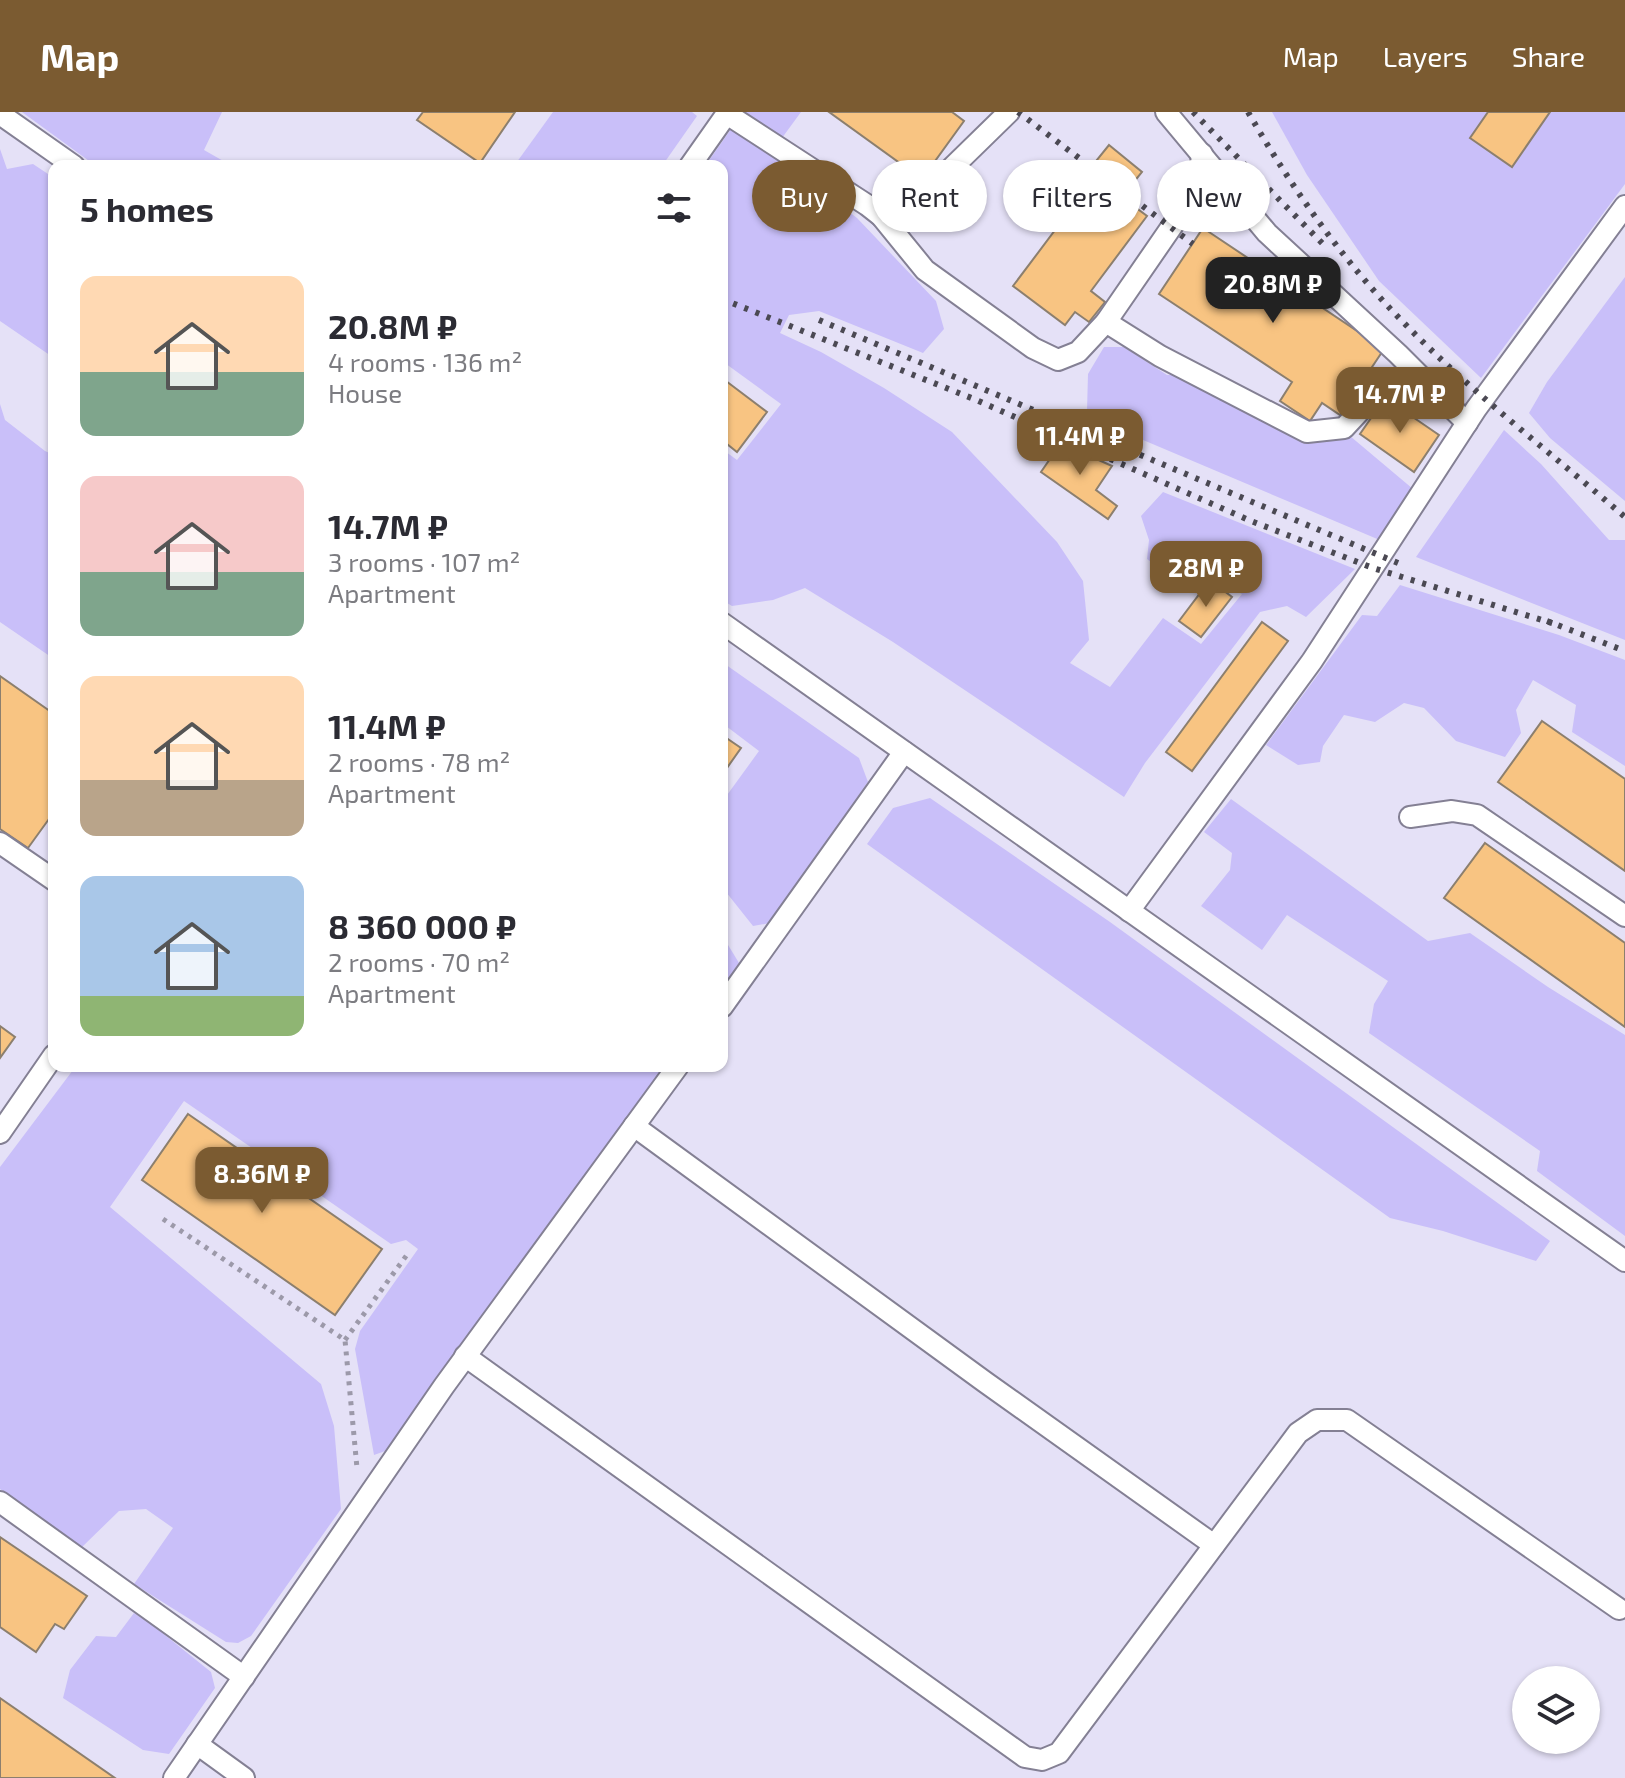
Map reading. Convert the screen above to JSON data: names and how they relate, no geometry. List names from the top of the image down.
{
  "page": {
    "header": "Map",
    "nav": ["Map", "Layers", "Share"],
    "chip": [
      "Buy",
      "Rent",
      "Filters",
      "New"
    ],
    "heading": "5 homes",
    "list": [
      {
        "name": "20.8M ₽",
        "note": "4 rooms · 136 m² · House"
      },
      {
        "name": "14.7M ₽",
        "note": "3 rooms · 107 m² · Apartment"
      },
      {
        "name": "11.4M ₽",
        "note": "2 rooms · 78 m² · Apartment"
      },
      {
        "name": "8 360 000 ₽",
        "note": "2 rooms · 70 m² · Apartment"
      }
    ],
    "price": [
      "20.8M ₽",
      "14.7M ₽",
      "11.4M ₽",
      "28M ₽",
      "8.36M ₽"
    ]
  }
}
